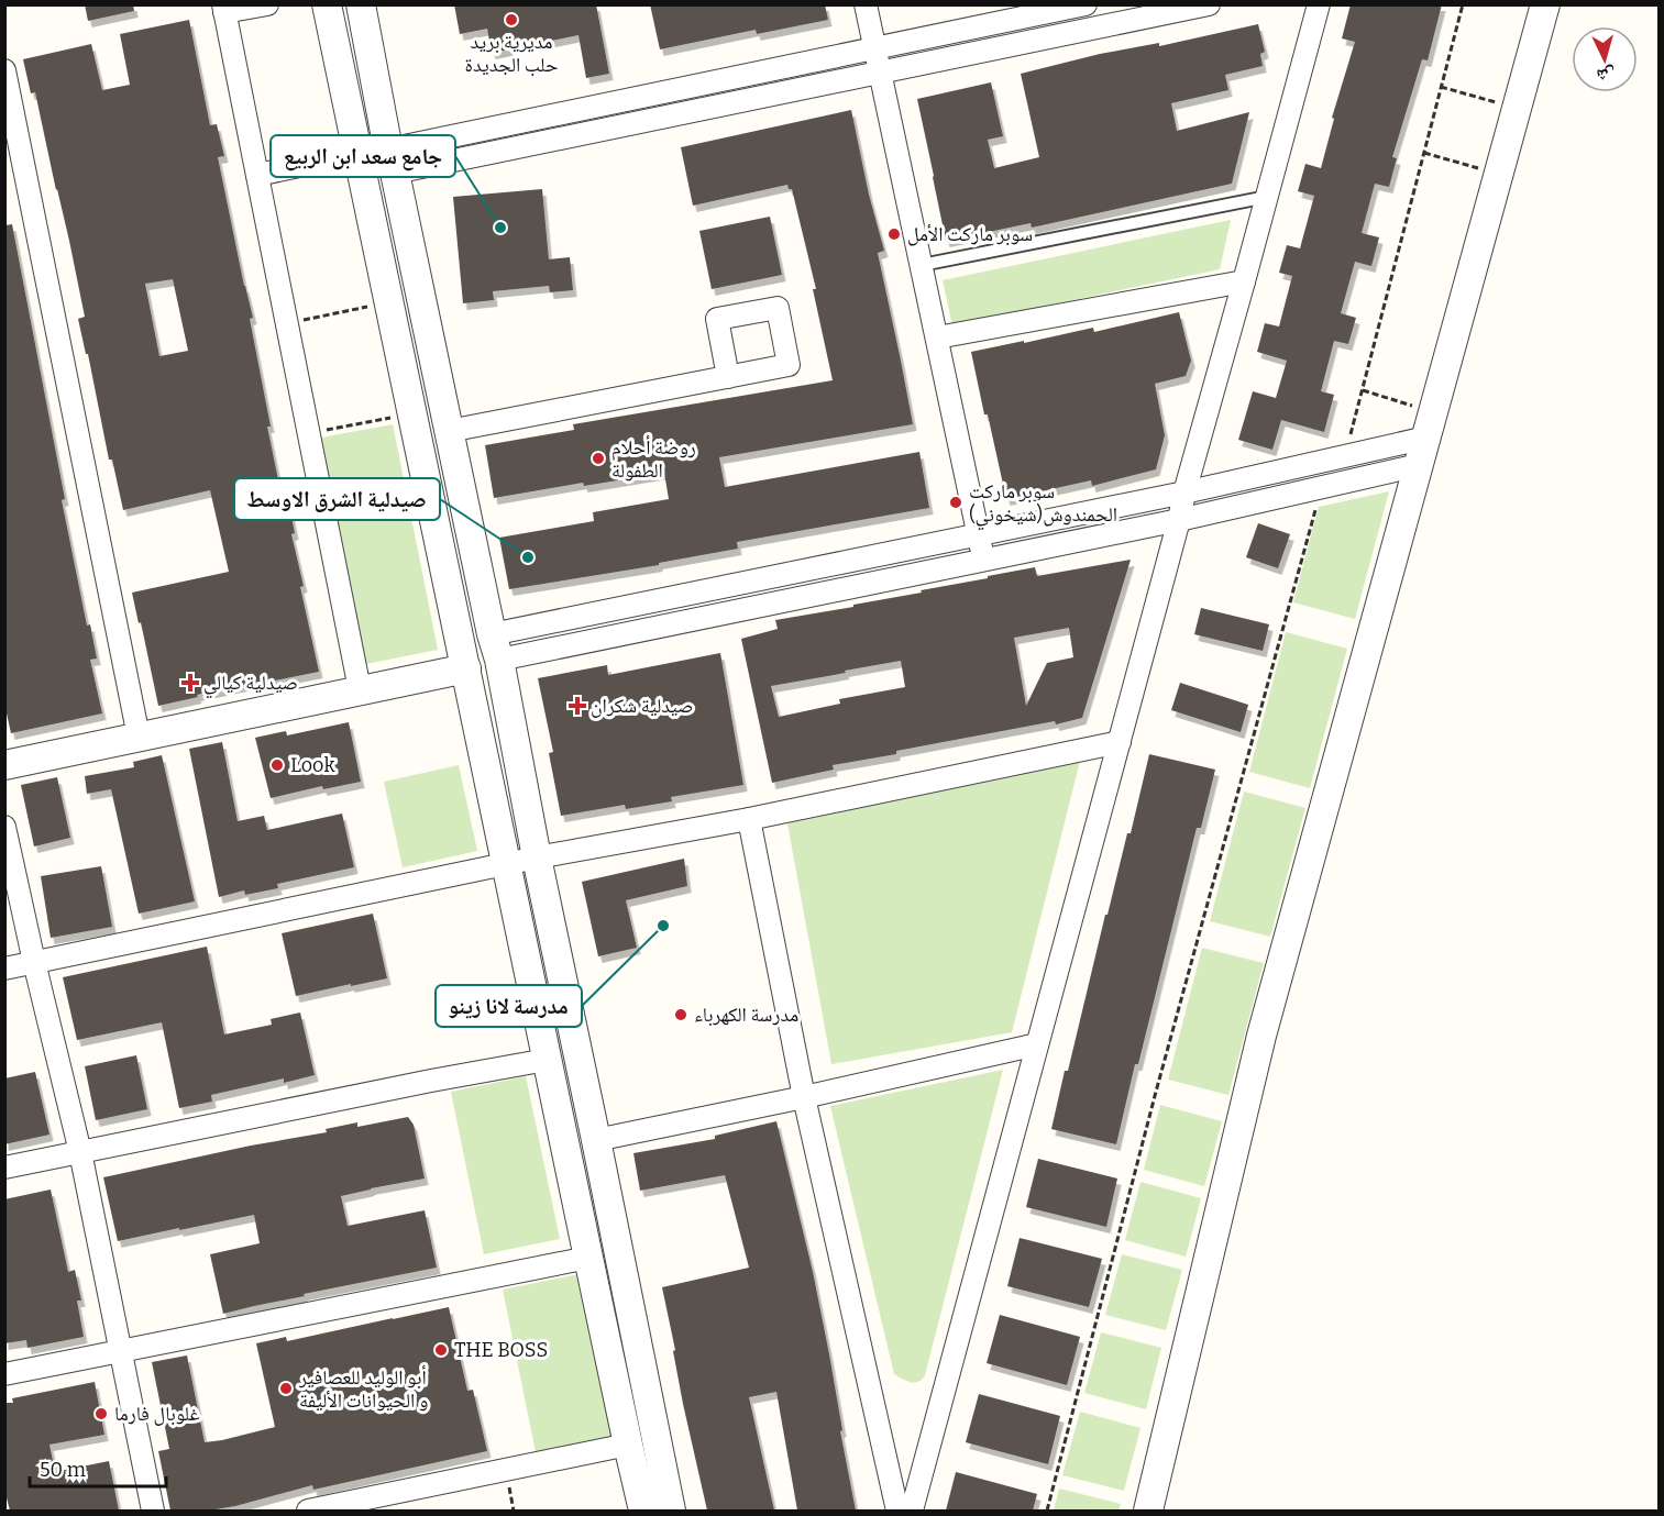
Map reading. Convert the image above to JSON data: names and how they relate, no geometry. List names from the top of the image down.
{
  "places": {
    "other": [
      "مديرية بريد حلب الجديدة",
      "جامع سعد ابن الربيع",
      "سوبر ماركت الأمل",
      "روضة أحلام الطفولة",
      "سوبر ماركت الحمندوش(شيخوني)",
      "صيدلية الشرق الاوسط",
      "Look",
      "مدرسة لانا زينو",
      "مدرسة الكهرباء",
      "THE BOSS",
      "أبو الوليد للعصافير و الحيوانات الأليفة",
      "غلوبال فارما"
    ],
    "health": ["صيدلية كيالي", "صيدلية شكران"]
  },
  "scale_bar": "50 m",
  "north": "bottom"
}
